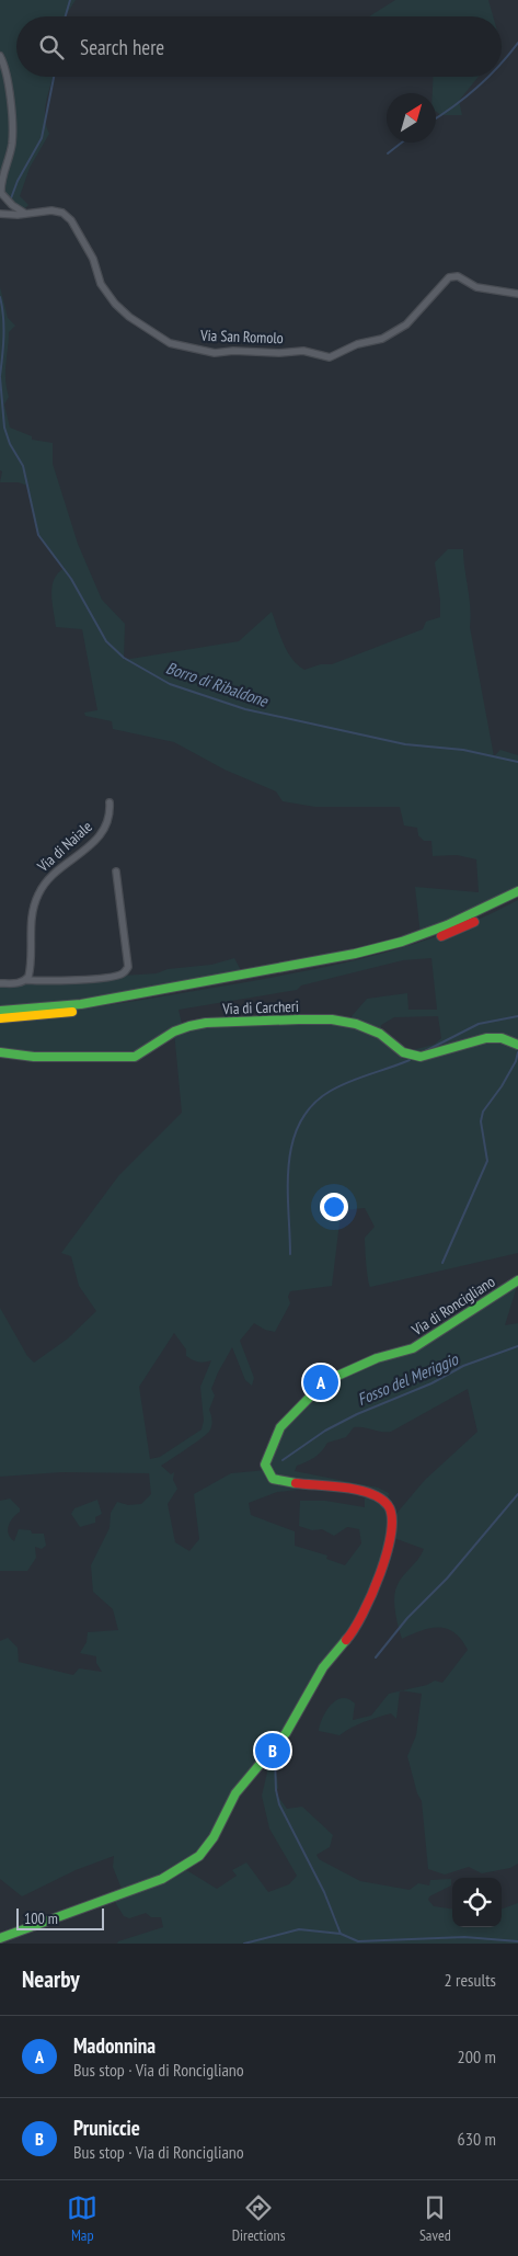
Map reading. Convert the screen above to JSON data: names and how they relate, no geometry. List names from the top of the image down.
{
  "streets": {
    "main road": ["Via di Carcheri", "Via di Roncigliano"],
    "street": ["Via San Romolo", "Via di Naiale"]
  },
  "water": ["Borro di Ribaldone", "Fosso del Meriggio"],
  "scale_bar": "100 m",
  "north": "top right",
  "page": {
    "search": "Search here",
    "pins": ["A", "B"],
    "scale": "100 m",
    "heading": ["Nearby", "2 results"],
    "list": [
      {
        "mark": "A",
        "name": "Madonnina",
        "note": "Bus stop · Via di Roncigliano",
        "value": "200 m"
      },
      {
        "mark": "B",
        "name": "Pruniccie",
        "note": "Bus stop · Via di Roncigliano",
        "value": "630 m"
      }
    ],
    "nav": ["Map", "Directions", "Saved"]
  }
}
